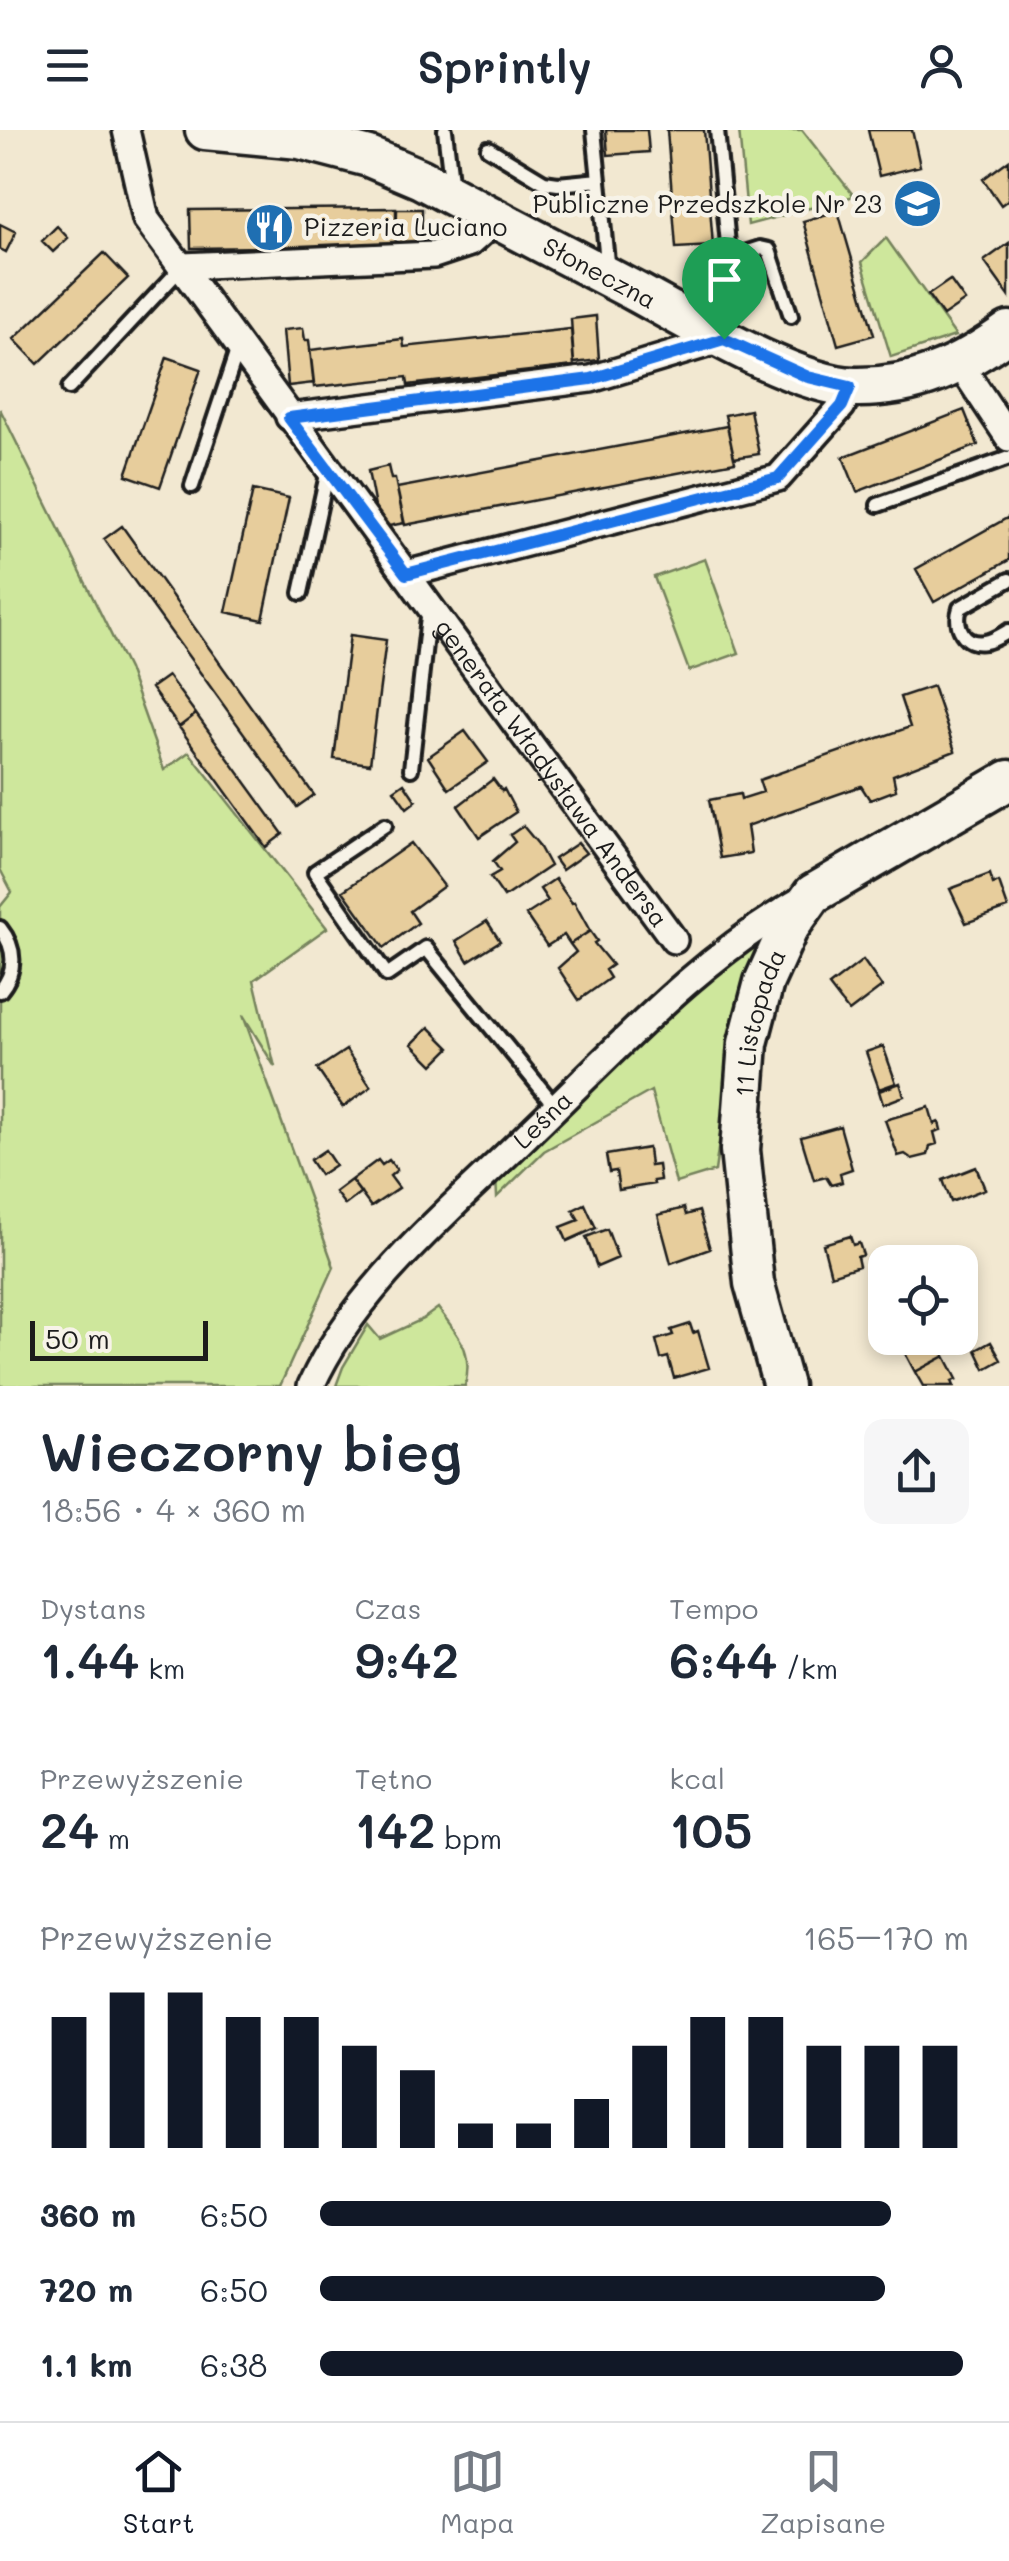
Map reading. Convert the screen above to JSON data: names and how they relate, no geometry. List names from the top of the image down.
{
  "streets": {
    "street": [
      "Słoneczna",
      "generała Władysława Andersa",
      "11 Listopada",
      "Leśna"
    ]
  },
  "crossings": [
    ["11 Listopada", "Leśna"]
  ],
  "places": {
    "school or university": ["Publiczne Przedszkole Nr 23"],
    "restaurant": ["Pizzeria Luciano"]
  },
  "scale_bar": "50 m",
  "page": {
    "header": "Sprintly",
    "scale": "50 m",
    "heading": ["Wieczorny bieg", "18:56 · 4 × 360 m"],
    "stats": [
      ["Dystans", "1.44 km"],
      ["Czas", "9:42"],
      ["Tempo", "6:44 /km"],
      ["Przewyższenie", "24 m"],
      ["Tętno", "142 bpm"],
      ["kcal", "105"]
    ],
    "chart": ["Przewyższenie", "165–170 m"],
    "list": [
      {
        "name": "360 m",
        "note": "6:50"
      },
      {
        "name": "720 m",
        "note": "6:50"
      },
      {
        "name": "1.1 km",
        "note": "6:38"
      }
    ],
    "tabs": ["Start", "Mapa", "Zapisane"]
  }
}
